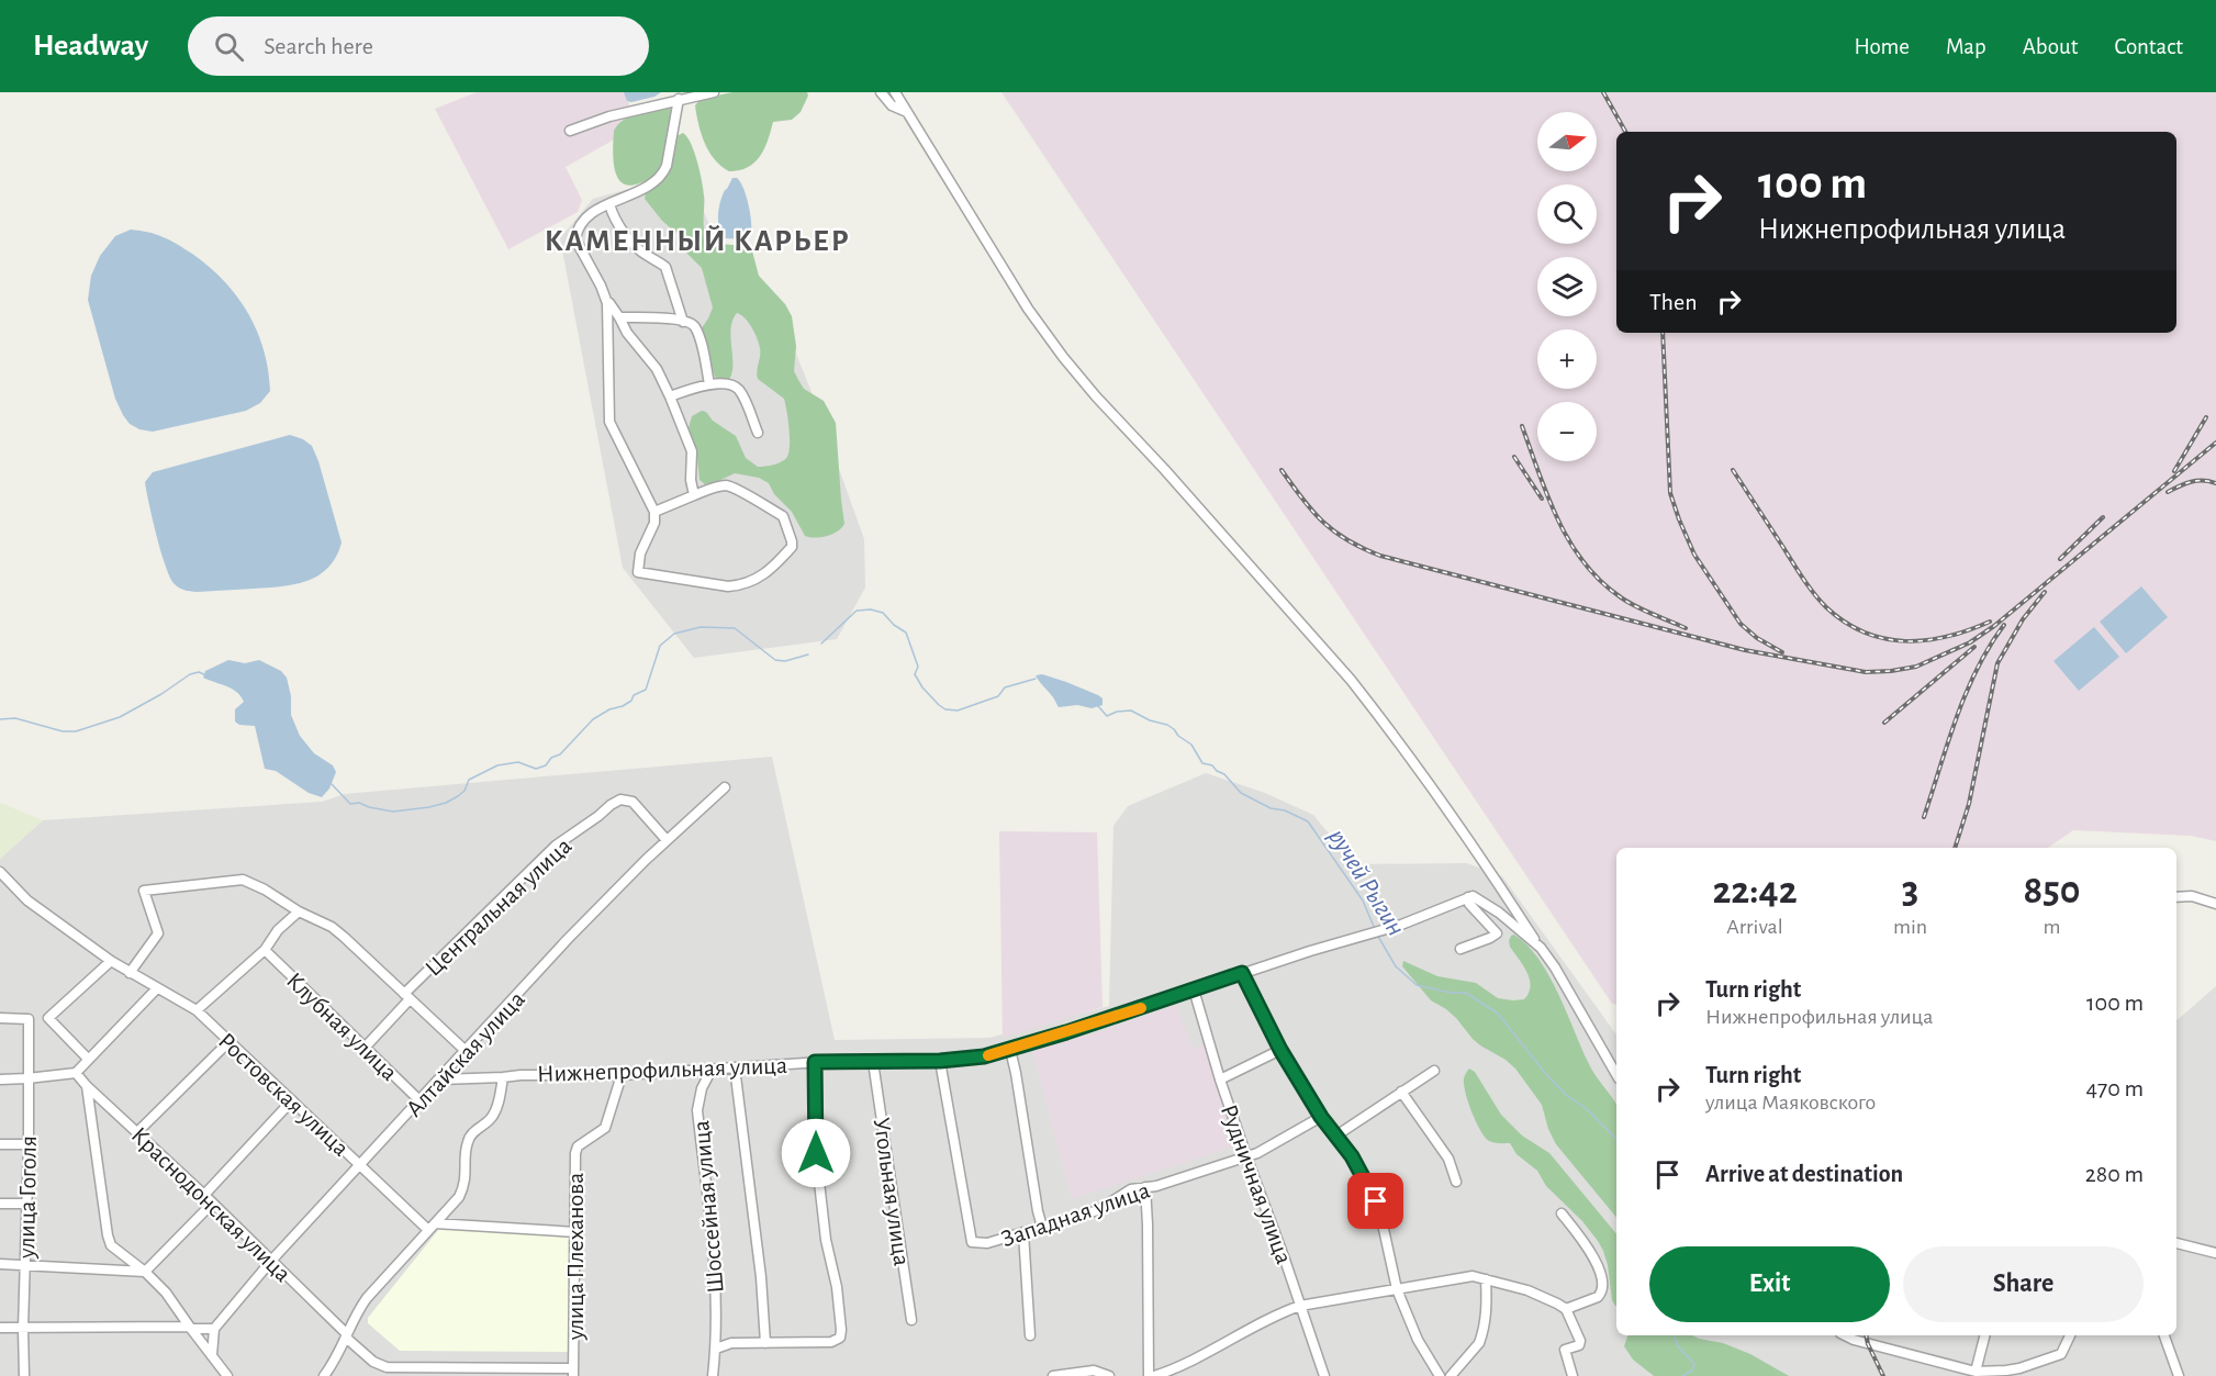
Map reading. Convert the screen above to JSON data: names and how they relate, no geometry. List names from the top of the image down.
{
  "streets": {
    "street": [
      "Центральная улица",
      "Клубная улица",
      "Алтайская улица",
      "Нижнепрофильная улица",
      "Ростовская улица",
      "Рудничная улица",
      "Угольная улица",
      "улица Гоголя",
      "Краснодонская улица",
      "Шоссейная улица",
      "Западная улица",
      "улица Плеханова"
    ]
  },
  "crossings": [
    ["Центральная улица", "Клубная улица"],
    ["Центральная улица", "Алтайская улица"],
    ["Клубная улица", "Алтайская улица"],
    ["Алтайская улица", "Нижнепрофильная улица"],
    ["Алтайская улица", "Ростовская улица"],
    ["Алтайская улица", "Краснодонская улица"],
    ["Нижнепрофильная улица", "Ростовская улица"],
    ["Нижнепрофильная улица", "Рудничная улица"],
    ["Нижнепрофильная улица", "Угольная улица"],
    ["Нижнепрофильная улица", "Краснодонская улица"],
    ["Нижнепрофильная улица", "Шоссейная улица"],
    ["Нижнепрофильная улица", "Западная улица"],
    ["Нижнепрофильная улица", "улица Плеханова"],
    ["Рудничная улица", "Западная улица"],
    ["Краснодонская улица", "улица Плеханова"]
  ],
  "districts": ["КАМЕННЫЙ КАРЬЕР"],
  "water": ["ручей Рыгин"],
  "north": "right",
  "page": {
    "header": "Headway",
    "search": "Search here",
    "nav": [
      "Home",
      "Map",
      "About",
      "Contact"
    ],
    "map_buttons": ["+", "−"],
    "turn": ["100 m", "Нижнепрофильная улица"],
    "then": "Then",
    "eta": [
      "22:42",
      "Arrival",
      "3",
      "min",
      "850",
      "m"
    ],
    "list": [
      {
        "name": "Turn right",
        "note": "Нижнепрофильная улица",
        "value": "100 m"
      },
      {
        "name": "Turn right",
        "note": "улица Маяковского",
        "value": "470 m"
      },
      {
        "name": "Arrive at destination",
        "value": "280 m"
      }
    ],
    "buttons": ["Exit", "Share"]
  }
}
